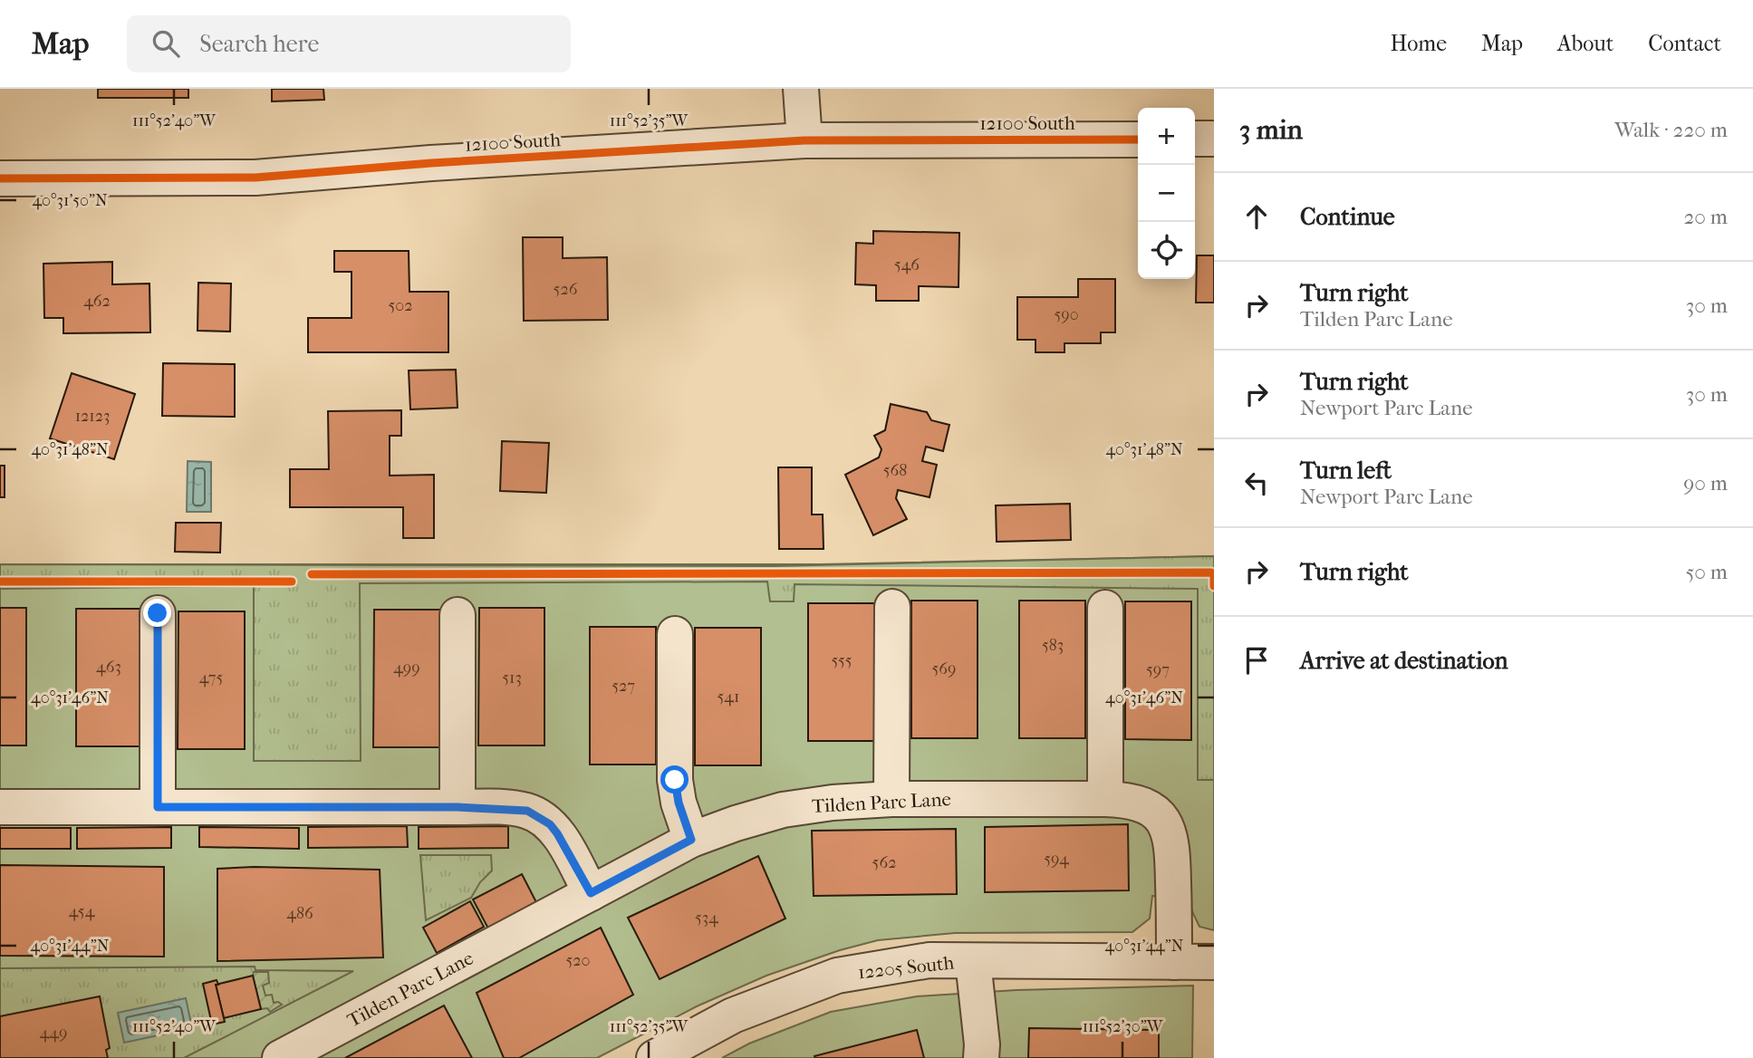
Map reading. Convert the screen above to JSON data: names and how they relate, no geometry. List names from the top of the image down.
{
  "streets": {
    "street": ["12100 South", "Tilden Parc Lane", "12205 South"]
  },
  "crossings": [
    ["Tilden Parc Lane", "12205 South"]
  ],
  "house_numbers": [
    "546",
    "526",
    "462",
    "502",
    "590",
    "12123",
    "568",
    "583",
    "555",
    "463",
    "499",
    "569",
    "597",
    "475",
    "513",
    "527",
    "541",
    "594",
    "562",
    "454",
    "486",
    "534",
    "520",
    "449"
  ],
  "page": {
    "header": "Map",
    "search": "Search here",
    "nav": [
      "Home",
      "Map",
      "About",
      "Contact"
    ],
    "heading": ["3 min", "Walk · 220 m"],
    "map_buttons": ["+", "−"],
    "list": [
      ["Continue", "20 m"],
      ["Turn right", "Tilden Parc Lane", "30 m"],
      ["Turn right", "Newport Parc Lane", "30 m"],
      ["Turn left", "Newport Parc Lane", "90 m"],
      ["Turn right", "50 m"],
      "Arrive at destination"
    ]
  },
  "coordinates": [
    "111°52'40\"W",
    "111°52'35\"W",
    "40°31'50\"N",
    "40°31'48\"N",
    "40°31'46\"N",
    "40°31'44\"N",
    "111°52'30\"W"
  ]
}
